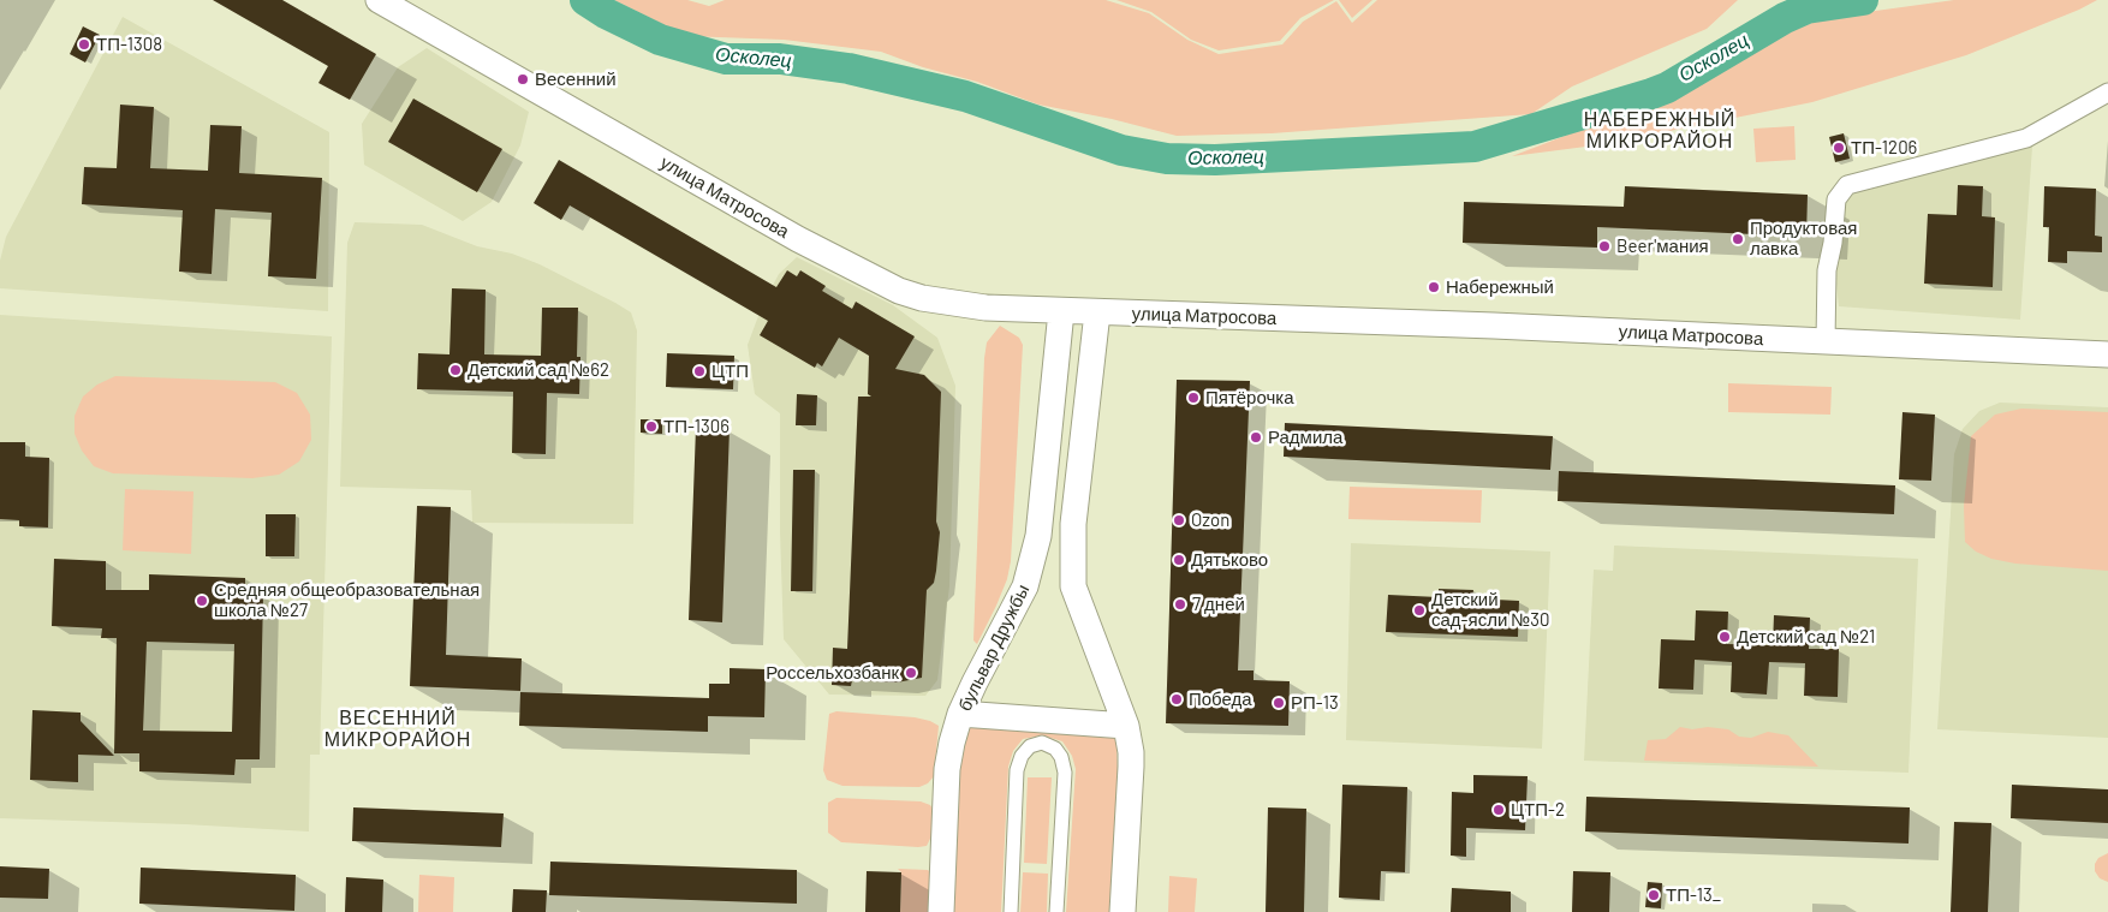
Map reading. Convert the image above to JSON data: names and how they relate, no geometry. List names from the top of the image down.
{
  "streets": {
    "main road": ["улица Матросова", "бульвар Дружбы"]
  },
  "crossings": [
    ["улица Матросова", "бульвар Дружбы"]
  ],
  "districts": ["НАБЕРЕЖНЫЙ МИКРОРАЙОН", "ВЕСЕННИЙ МИКРОРАЙОН"],
  "water": ["Осколец"],
  "places": [
    "ТП-1308",
    "Весенний",
    "ТП-1206",
    "Продуктовая лавка",
    "Beer'мания",
    "Набережный",
    "Детский сад №62",
    "ЦТП",
    "Пятёрочка",
    "ТП-1306",
    "Радмила",
    "Ozon",
    "Дятьково",
    "Средняя общеобразовательная школа №27",
    "7 дней",
    "Детский сад-ясли №30",
    "Детский сад №21",
    "Россельхозбанк",
    "Победа",
    "РП-13",
    "ЦТП-2",
    "ТП-13_"
  ]
}
